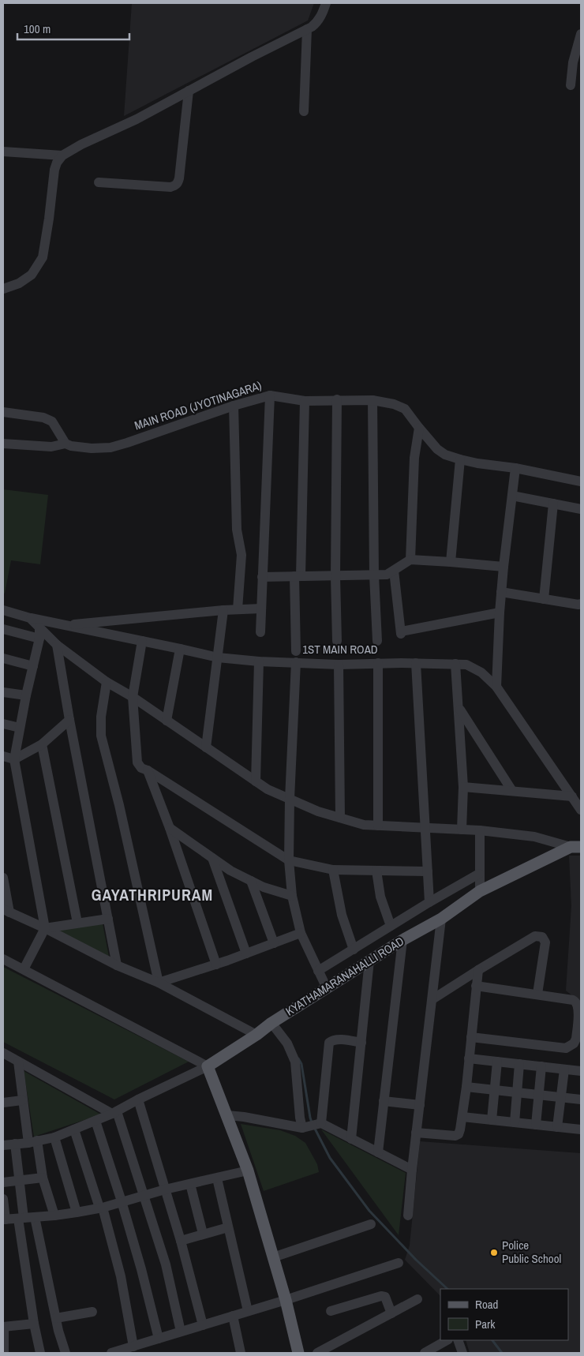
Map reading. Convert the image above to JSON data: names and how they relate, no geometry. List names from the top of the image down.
{
  "streets": {
    "main road": ["KYATHAMARANAHALLI ROAD"],
    "street": ["MAIN ROAD (JYOTINAGARA)", "1ST MAIN ROAD"]
  },
  "districts": ["GAYATHRIPURAM"],
  "places": ["Police Public School"],
  "legend": ["Road", "Park"],
  "scale_bar": "100 m"
}
